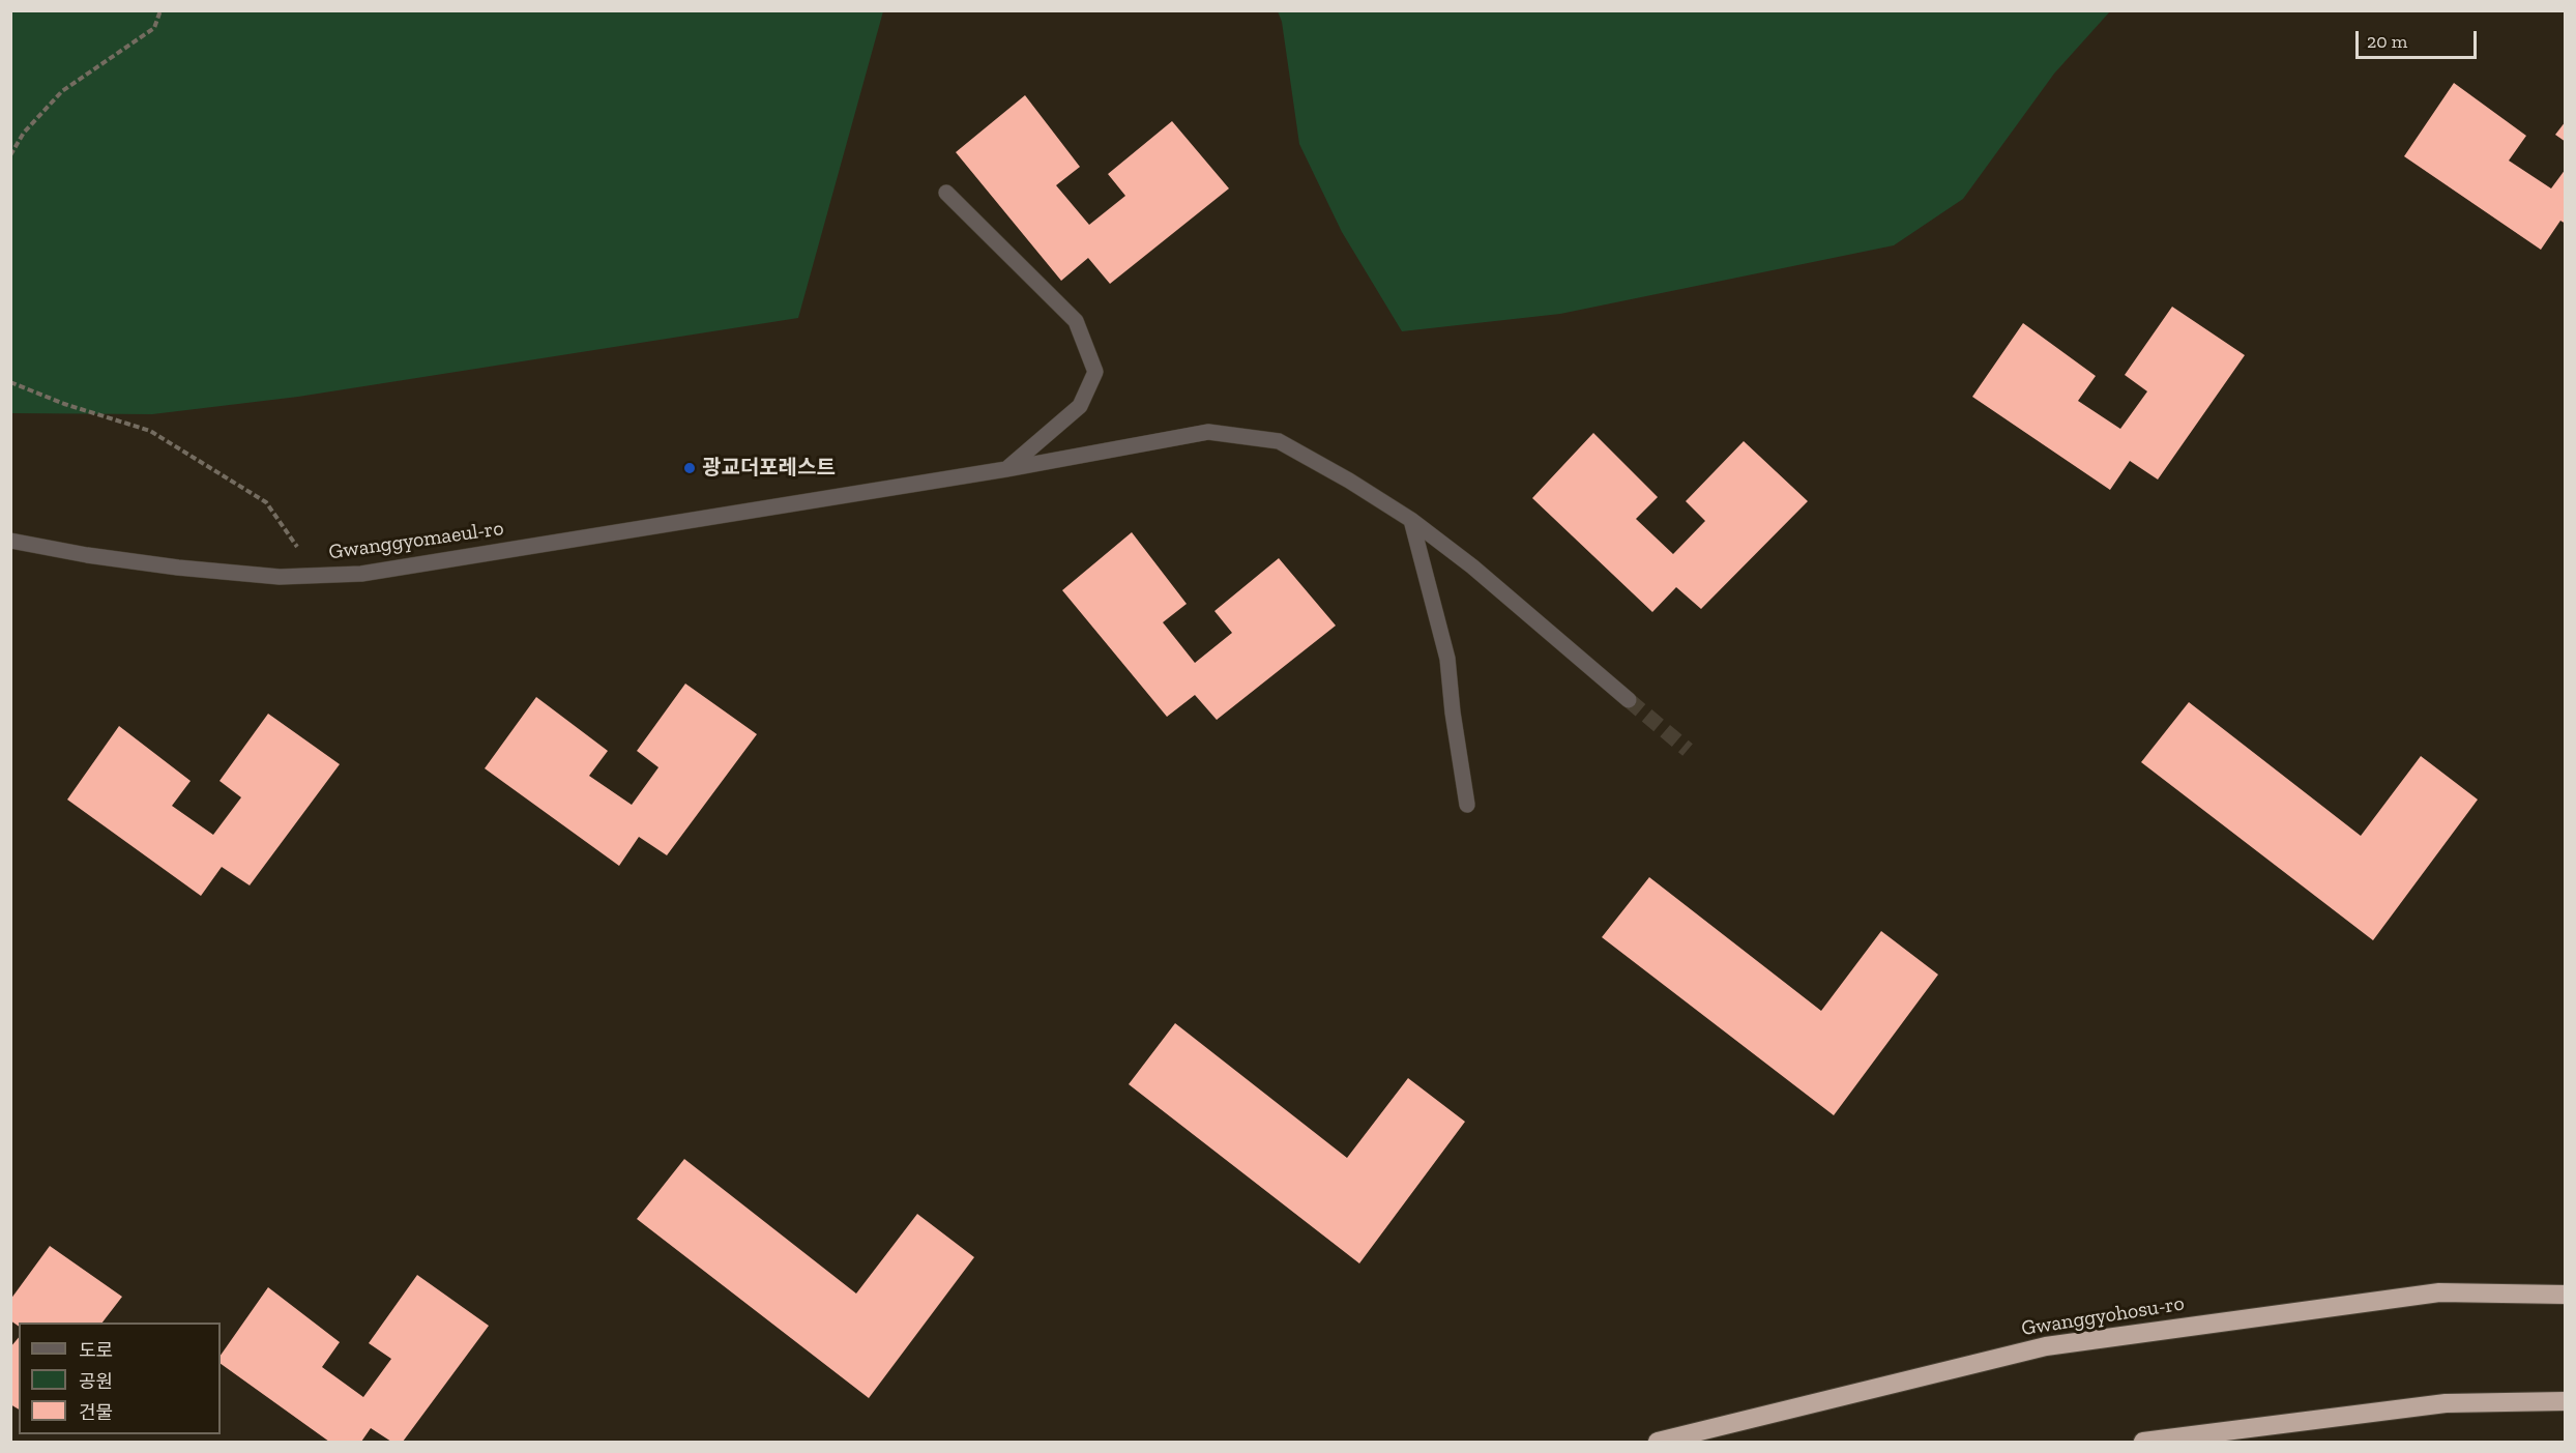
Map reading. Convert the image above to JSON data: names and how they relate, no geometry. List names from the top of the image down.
{
  "streets": {
    "highway": ["Gwanggyohosu-ro"],
    "street": ["Gwanggyomaeul-ro"]
  },
  "places": ["광교더포레스트"],
  "legend": ["도로", "공원", "건물"],
  "scale_bar": "20 m"
}
